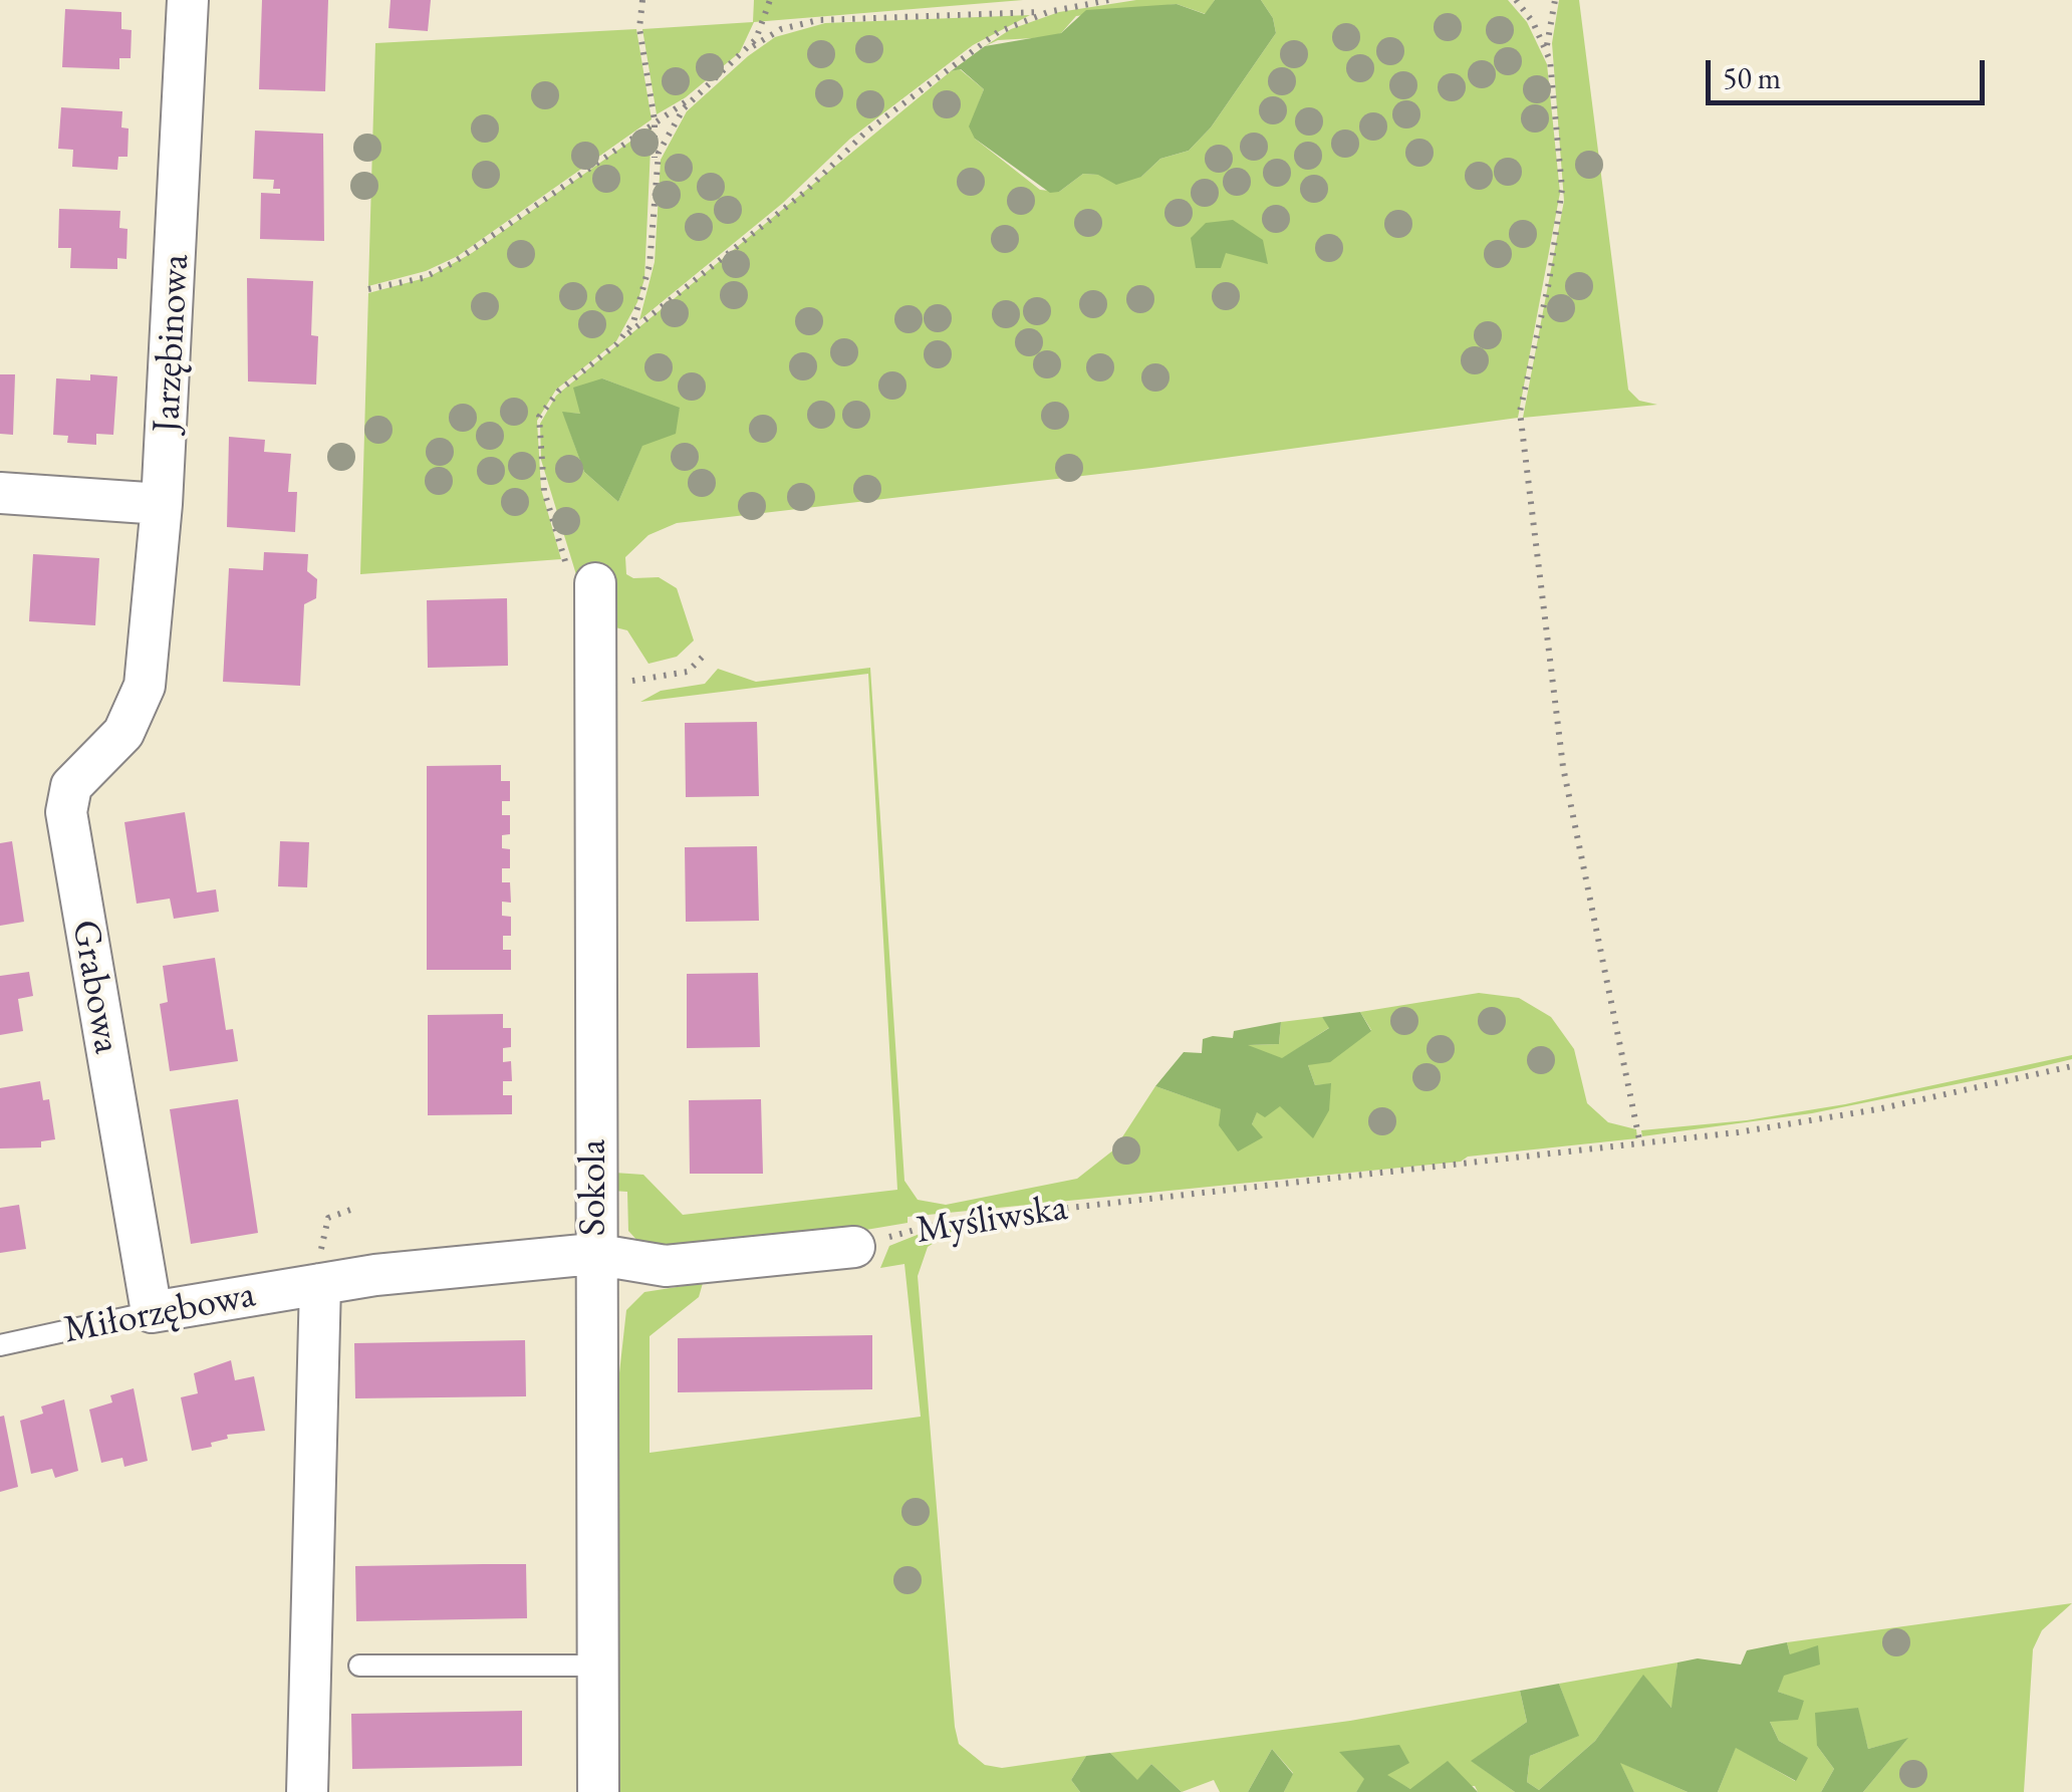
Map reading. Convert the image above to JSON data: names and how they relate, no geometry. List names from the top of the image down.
{
  "streets": {
    "street": [
      "Jarzębinowa",
      "Grabowa",
      "Sokola",
      "Miłorzębowa"
    ],
    "path": ["Myśliwska"]
  },
  "crossings": [
    ["Jarzębinowa", "Grabowa"],
    ["Grabowa", "Miłorzębowa"]
  ],
  "scale_bar": "50 m"
}
